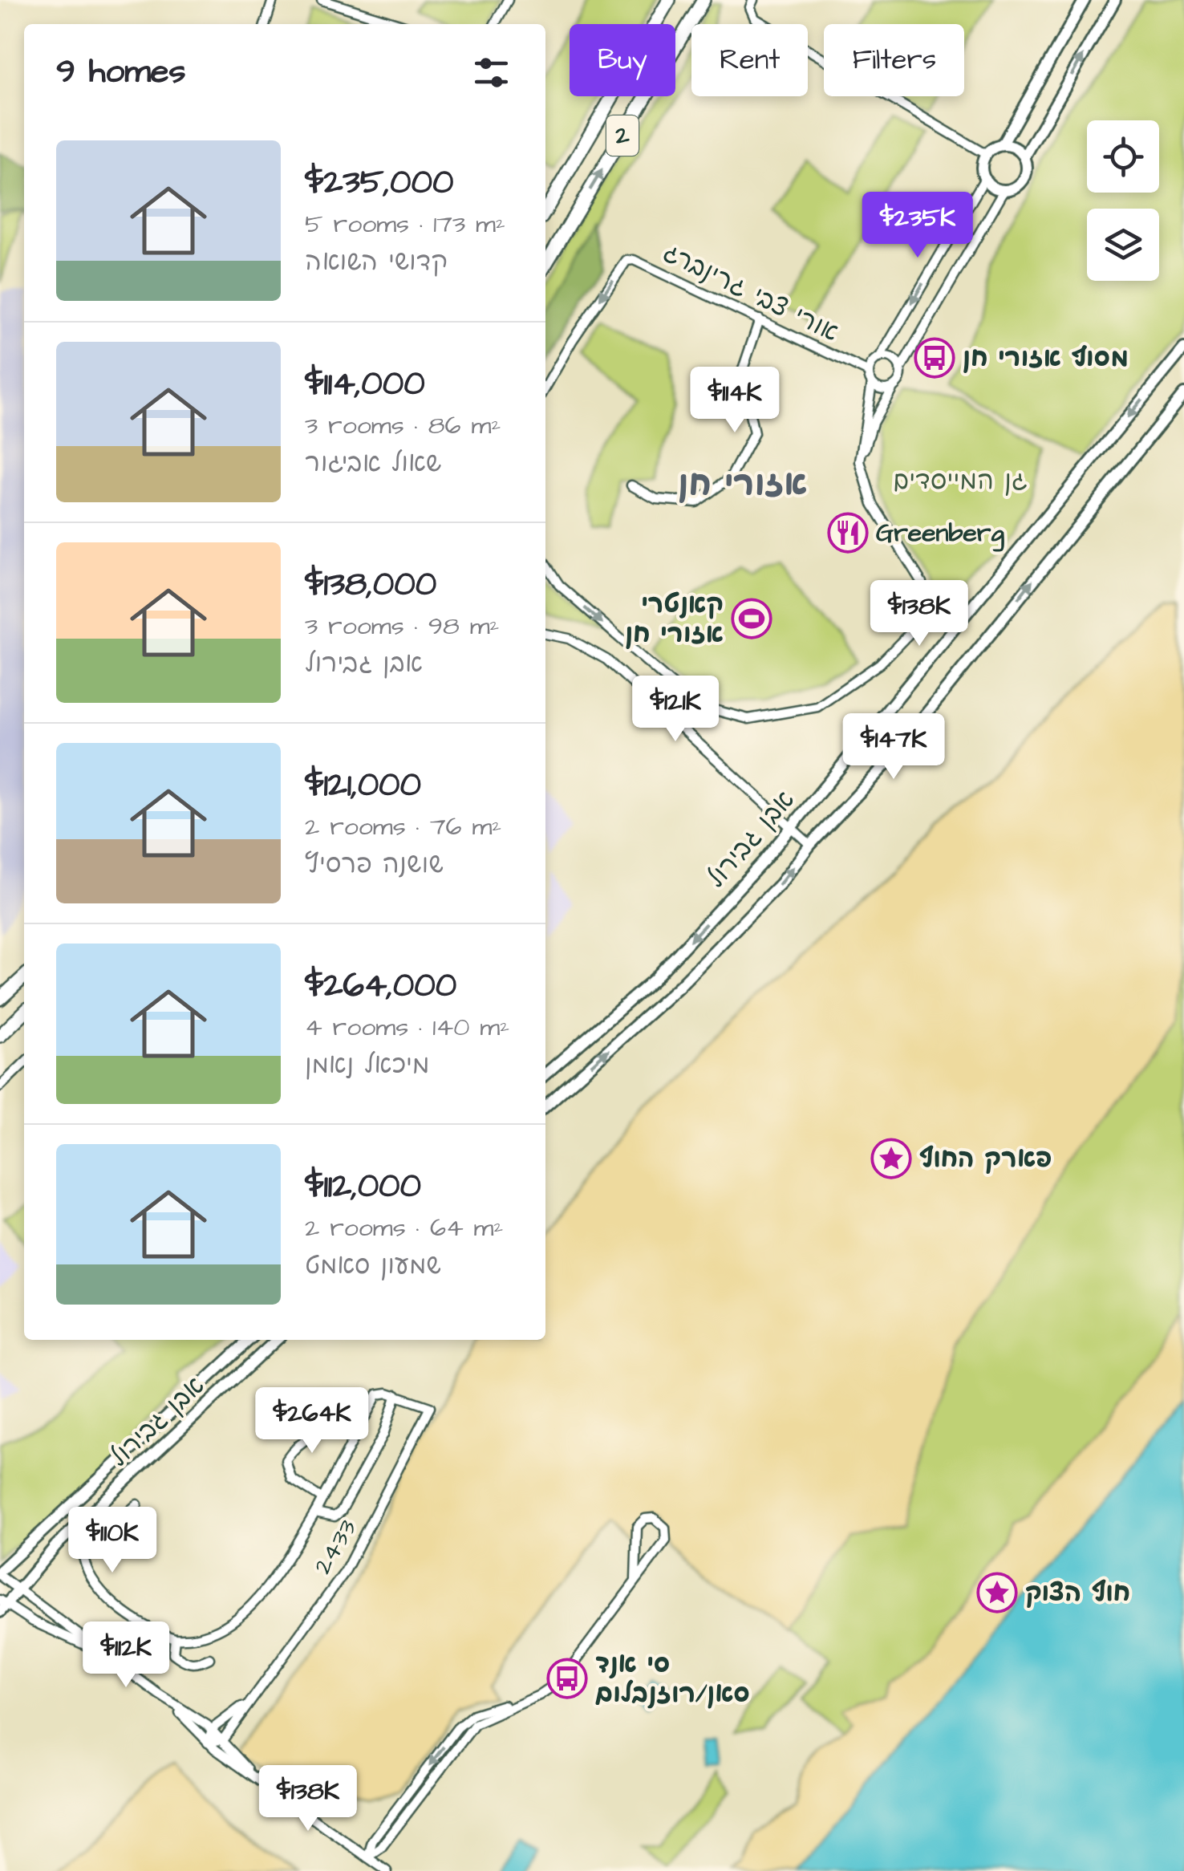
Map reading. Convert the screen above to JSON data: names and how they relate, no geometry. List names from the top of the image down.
{
  "streets": {
    "highway": ["2"],
    "street": ["אורי צבי גרינברג", "אבן גבירול", "2433"]
  },
  "districts": ["אזורי חן"],
  "parks": ["גן המייסדים"],
  "places": {
    "bus stop": ["מסוף אזורי חן", "סי אנד סאן/רוזנבלום"],
    "restaurant": ["Greenberg"],
    "sports": ["קאנטרי אזורי חן"],
    "place": ["פארק החוף", "חוף הצוק"]
  },
  "page": {
    "chip": ["Buy", "Rent", "Filters"],
    "heading": "9 homes",
    "list": [
      {
        "name": "$235,000",
        "note": "5 rooms · 173 m² · קדושי השואה"
      },
      {
        "name": "$114,000",
        "note": "3 rooms · 86 m² · שאול אביגור"
      },
      {
        "name": "$138,000",
        "note": "3 rooms · 98 m² · אבן גבירול"
      },
      {
        "name": "$121,000",
        "note": "2 rooms · 76 m² · שושנה פרסיץ"
      },
      {
        "name": "$264,000",
        "note": "4 rooms · 140 m² · מיכאל נאמן"
      },
      {
        "name": "$112,000",
        "note": "2 rooms · 64 m² · שמעון סאמט"
      }
    ],
    "price": [
      "$235K",
      "$114K",
      "$138K",
      "$121K",
      "$147K",
      "$264K",
      "$110K",
      "$112K",
      "$138K"
    ]
  }
}
